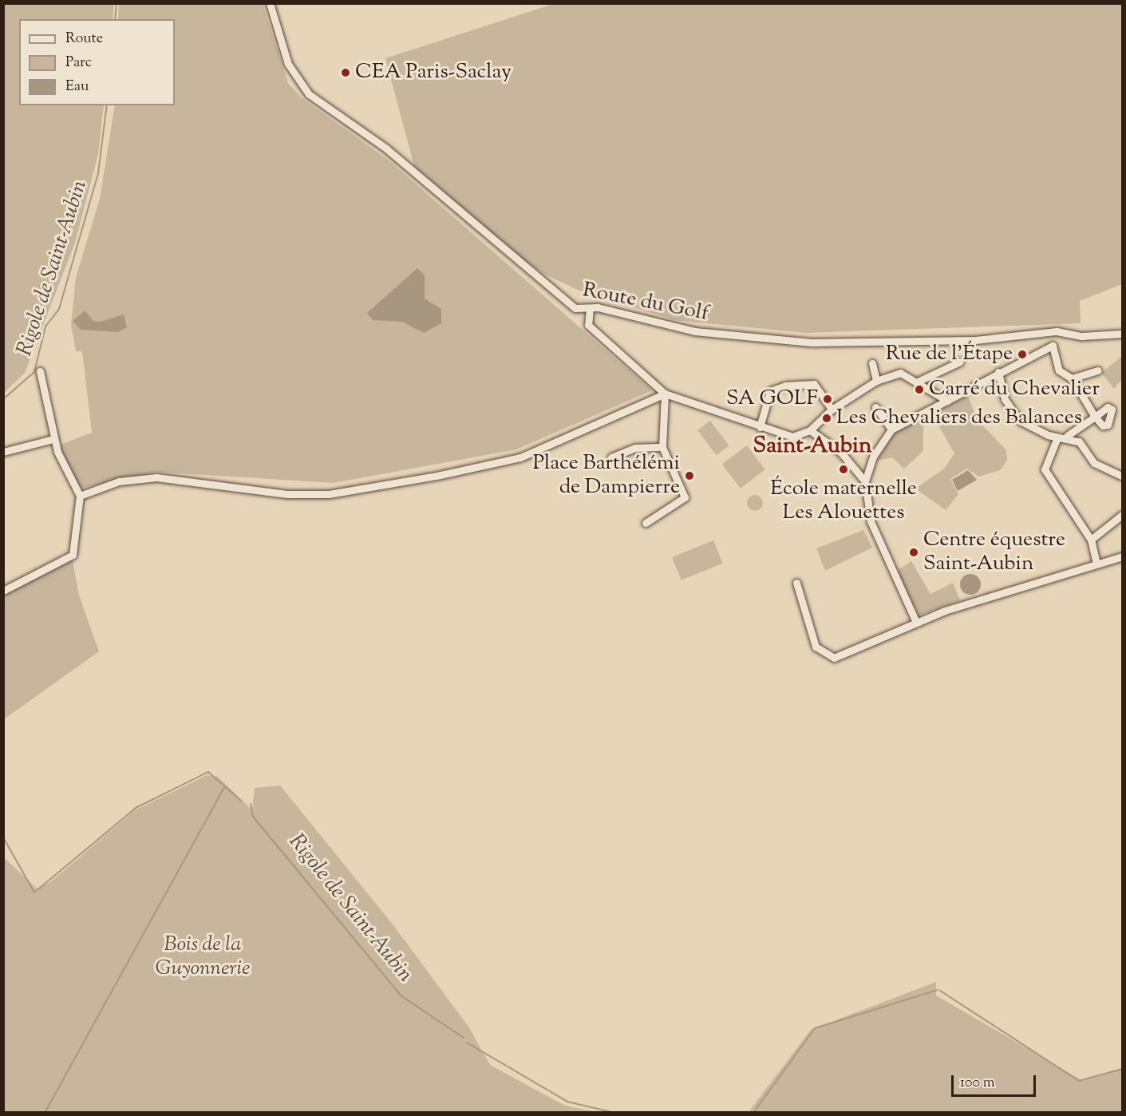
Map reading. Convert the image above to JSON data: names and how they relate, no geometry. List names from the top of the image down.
{
  "streets": {
    "street": ["Route du Golf"]
  },
  "districts": ["Saint-Aubin"],
  "water": ["Rigole de Saint-Aubin"],
  "parks": ["Bois de la Guyonnerie"],
  "places": [
    "CEA Paris-Saclay",
    "Rue de l'Étape",
    "Carré du Chevalier",
    "SA GOLF",
    "Les Chevaliers des Balances",
    "École maternelle Les Alouettes",
    "Place Barthélémi de Dampierre",
    "Centre équestre Saint-Aubin"
  ],
  "legend": ["Route", "Parc", "Eau"],
  "scale_bar": "100 m"
}
